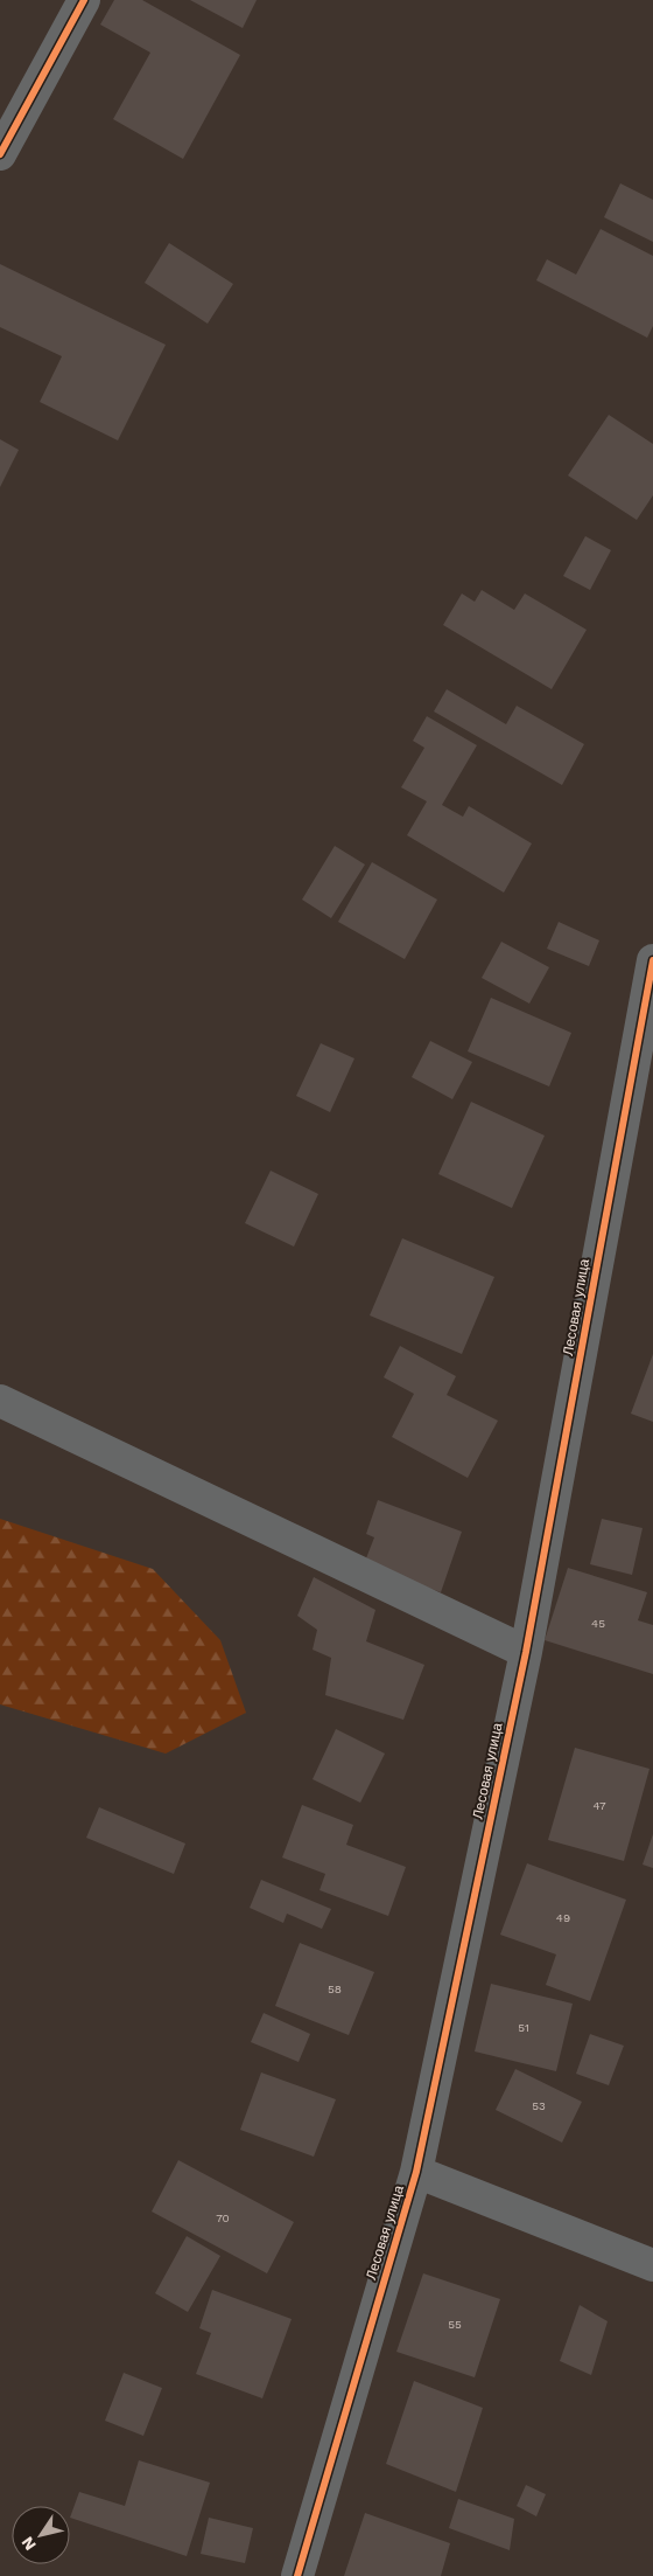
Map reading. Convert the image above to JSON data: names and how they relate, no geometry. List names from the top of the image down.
{
  "streets": {
    "street": ["Лесовая улица"]
  },
  "house_numbers": [
    "45",
    "47",
    "49",
    "58",
    "51",
    "53",
    "70",
    "55"
  ],
  "north": "bottom left"
}
